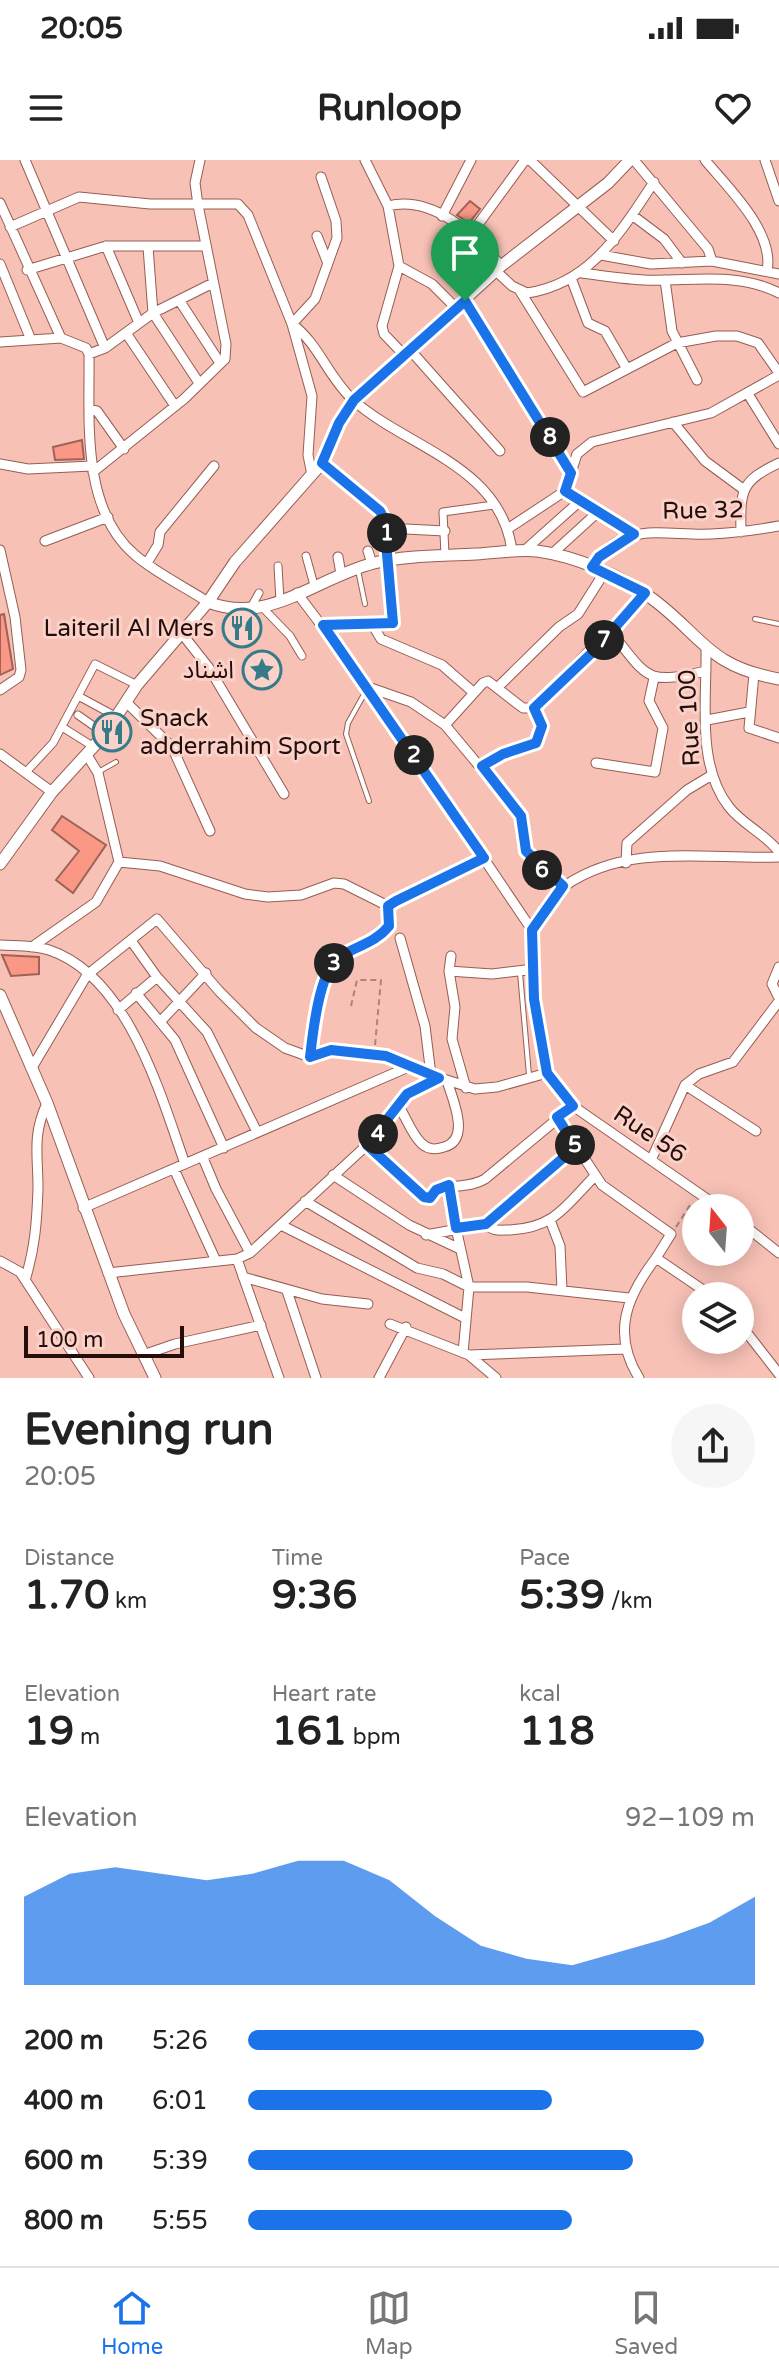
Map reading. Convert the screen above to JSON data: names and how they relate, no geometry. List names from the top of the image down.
{
  "streets": {
    "street": ["Rue 32", "Rue 100", "Rue 56"]
  },
  "places": {
    "restaurant": ["Laiteril Al Mers", "Snack adderrahim Sport"],
    "place": ["اشناد"]
  },
  "scale_bar": "100 m",
  "north": "top",
  "page": {
    "status": "20:05",
    "header": "Runloop",
    "pins": [
      "8",
      "1",
      "7",
      "2",
      "6",
      "3",
      "4",
      "5"
    ],
    "scale": "100 m",
    "heading": ["Evening run", "20:05"],
    "stats": [
      ["Distance", "1.70 km"],
      ["Time", "9:36"],
      ["Pace", "5:39 /km"],
      ["Elevation", "19 m"],
      ["Heart rate", "161 bpm"],
      ["kcal", "118"]
    ],
    "chart": ["Elevation", "92–109 m"],
    "list": [
      {
        "name": "200 m",
        "note": "5:26"
      },
      {
        "name": "400 m",
        "note": "6:01"
      },
      {
        "name": "600 m",
        "note": "5:39"
      },
      {
        "name": "800 m",
        "note": "5:55"
      }
    ],
    "tabs": ["Home", "Map", "Saved"]
  }
}
